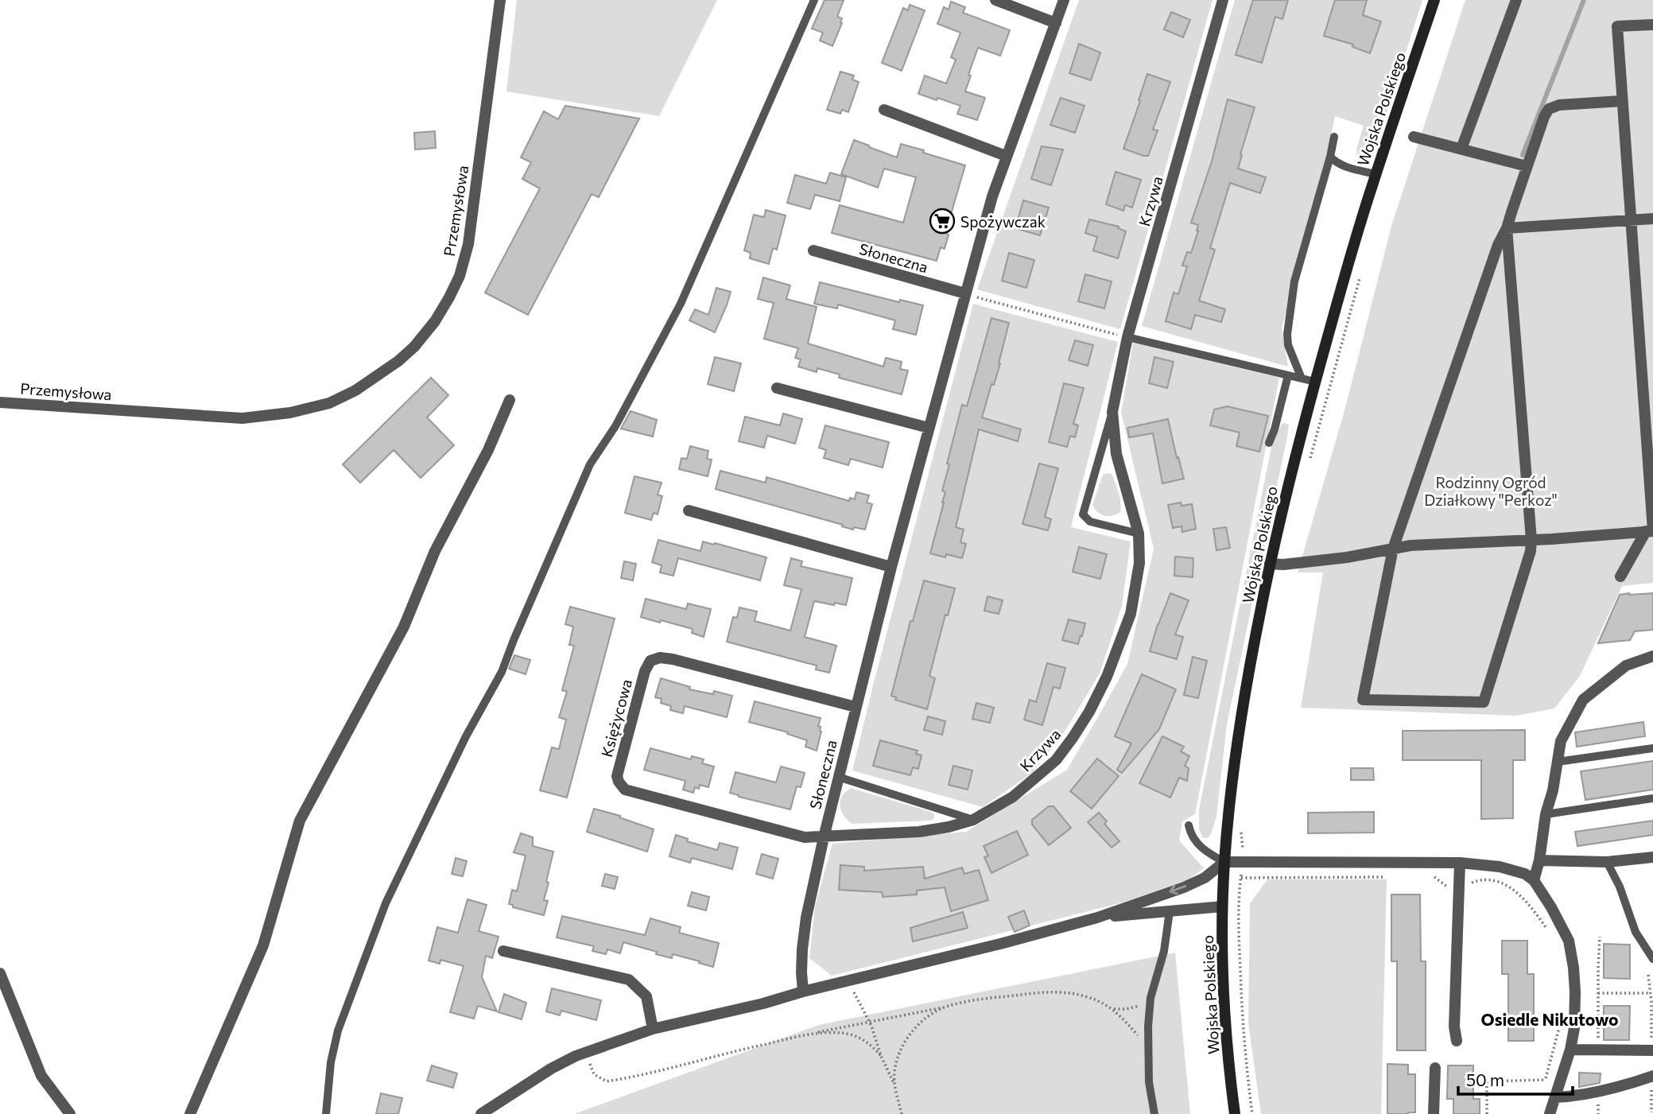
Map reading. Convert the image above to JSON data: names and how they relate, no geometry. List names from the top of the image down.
{
  "streets": {
    "street": [
      "Wojska Polskiego",
      "Krzywa",
      "Przemysłowa",
      "Słoneczna",
      "Księżycowa"
    ]
  },
  "crossings": [
    ["Krzywa", "Słoneczna"],
    ["Krzywa", "Księżycowa"],
    ["Słoneczna", "Księżycowa"]
  ],
  "districts": ["Osiedle Nikutowo"],
  "parks": ["Rodzinny Ogród Działkowy \"Perkoz\""],
  "places": {
    "supermarket": ["Spożywczak"]
  },
  "scale_bar": "50 m"
}
